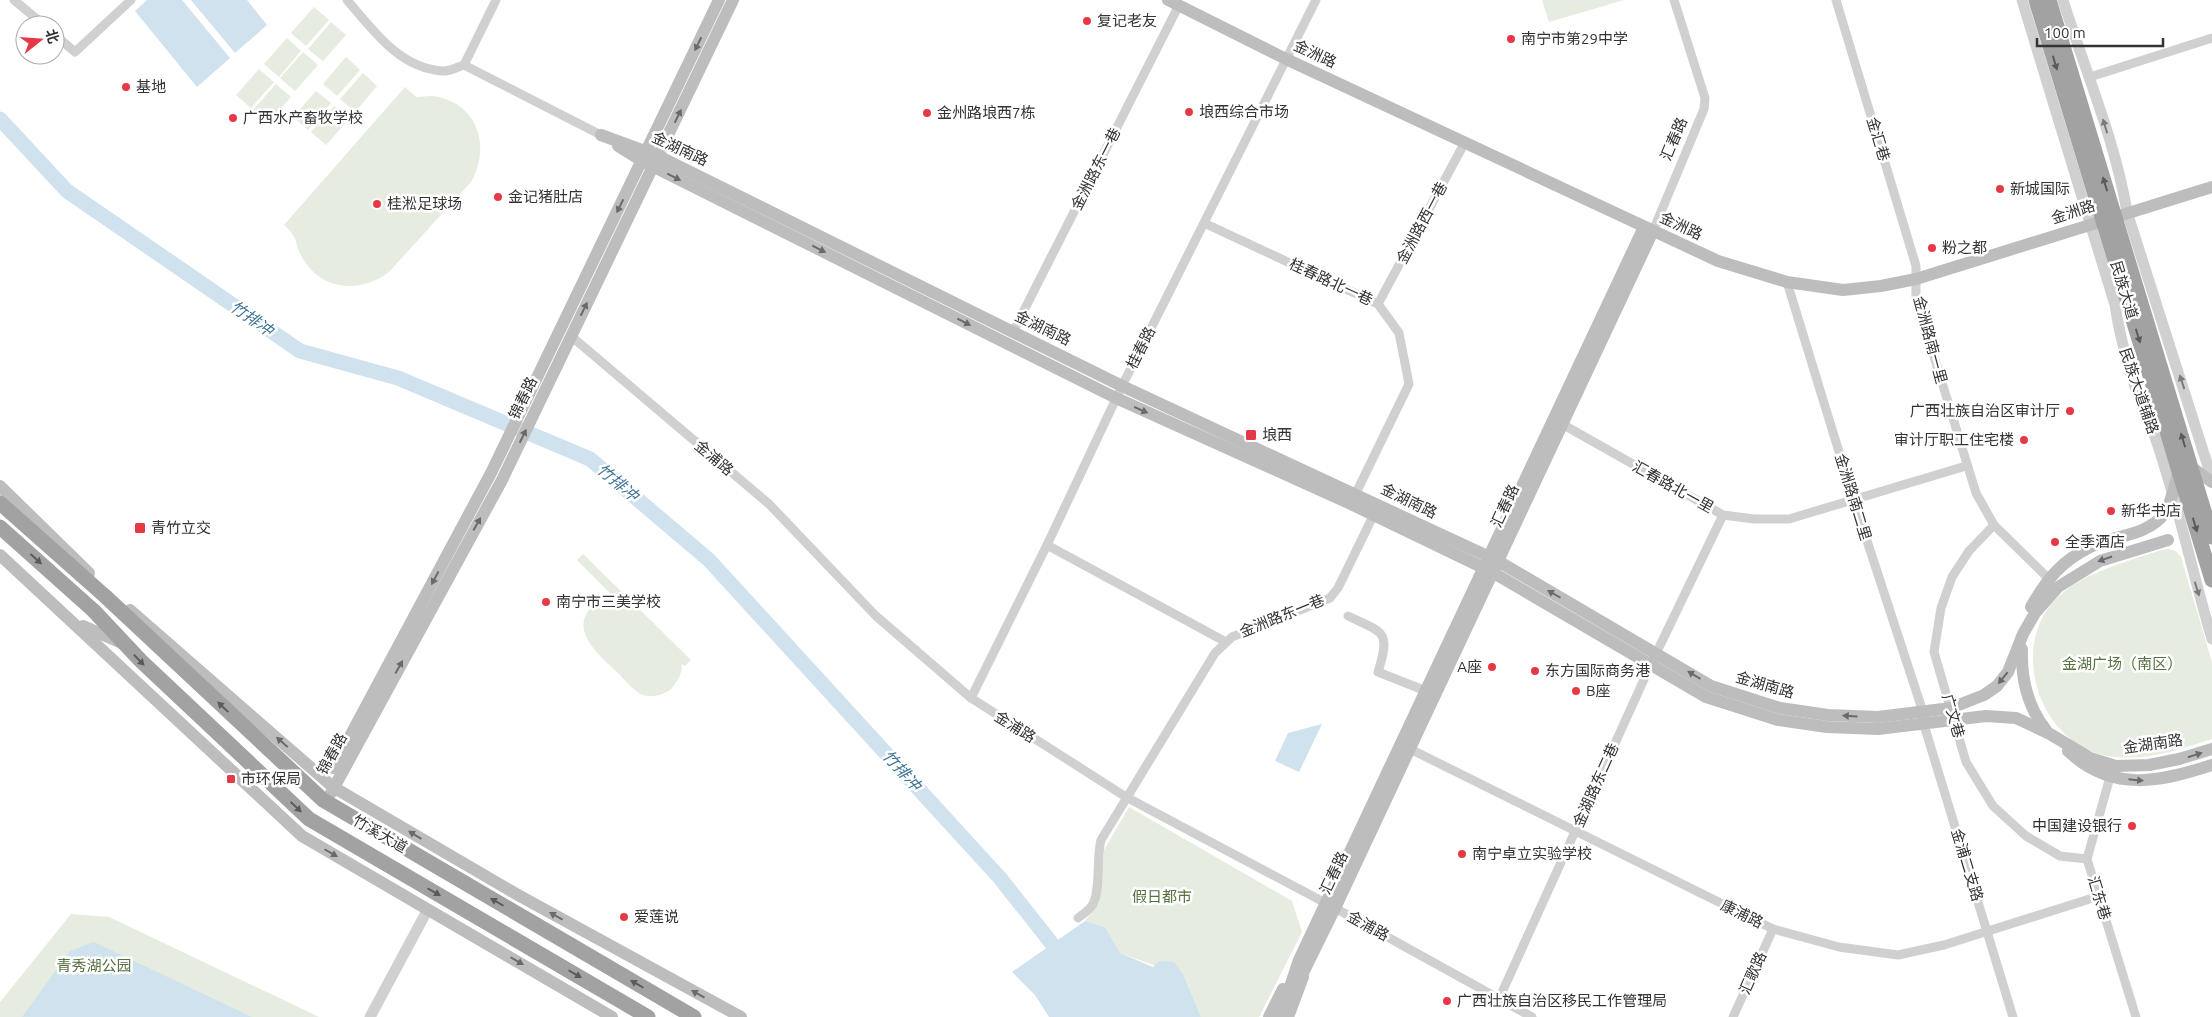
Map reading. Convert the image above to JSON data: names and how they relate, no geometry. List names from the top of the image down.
{
  "streets": {
    "highway": ["民族大道", "竹溪大道"],
    "main road": [
      "金洲路",
      "汇春路",
      "金湖南路",
      "锦春路"
    ],
    "street": [
      "金汇巷",
      "金洲路东一巷",
      "金洲路西一巷",
      "桂春路北一巷",
      "金洲路南一里",
      "桂春路",
      "民族大道辅路",
      "金浦路",
      "汇春路北一里",
      "金洲路南二里",
      "广文巷",
      "金湖路东二巷",
      "金浦二支路",
      "汇东巷",
      "康浦路",
      "汇歌路"
    ]
  },
  "crossings": [
    ["金洲路", "汇春路"],
    ["金洲路", "金汇巷"],
    ["金洲路", "金洲路东一巷"],
    ["金洲路", "金洲路西一巷"],
    ["金洲路", "民族大道"],
    ["金洲路", "金洲路南一里"],
    ["金洲路", "桂春路"],
    ["金洲路", "民族大道辅路"],
    ["金洲路", "金洲路南二里"],
    ["汇春路", "金湖南路"],
    ["汇春路", "金浦路"],
    ["汇春路", "汇春路北一里"],
    ["汇春路", "康浦路"],
    ["金汇巷", "金洲路南一里"],
    ["金湖南路", "金洲路东一巷"],
    ["金湖南路", "桂春路北一巷"],
    ["金湖南路", "桂春路"],
    ["金湖南路", "锦春路"],
    ["金湖南路", "金洲路南二里"],
    ["金湖南路", "广文巷"],
    ["金湖南路", "金湖路东二巷"],
    ["金湖南路", "金浦二支路"],
    ["金洲路东一巷", "金浦路"],
    ["金洲路西一巷", "桂春路北一巷"],
    ["桂春路北一巷", "桂春路"],
    ["民族大道", "民族大道辅路"],
    ["金洲路南一里", "汇春路北一里"],
    ["金洲路南一里", "广文巷"],
    ["桂春路", "金浦路"],
    ["锦春路", "金浦路"],
    ["锦春路", "竹溪大道"],
    ["金浦路", "金湖路东二巷"],
    ["汇春路北一里", "金洲路南二里"],
    ["汇春路北一里", "金湖路东二巷"],
    ["金洲路南二里", "金浦二支路"],
    ["广文巷", "汇东巷"],
    ["金湖路东二巷", "康浦路"],
    ["金浦二支路", "康浦路"],
    ["汇东巷", "康浦路"],
    ["康浦路", "汇歌路"]
  ],
  "water": ["竹排冲"],
  "parks": ["金湖广场（南区）", "假日都市", "青秀湖公园"],
  "places": {
    "other": [
      "复记老友",
      "南宁市第29中学",
      "基地",
      "埌西综合市场",
      "金州路埌西7栋",
      "广西水产畜牧学校",
      "新城国际",
      "金记猪肚店",
      "桂淞足球场",
      "粉之都",
      "广西壮族自治区审计厅",
      "审计厅职工住宅楼",
      "新华书店",
      "全季酒店",
      "南宁市三美学校",
      "A座",
      "东方国际商务港",
      "B座",
      "中国建设银行",
      "南宁卓立实验学校",
      "爱莲说",
      "广西壮族自治区移民工作管理局"
    ],
    "transit": ["埌西", "青竹立交", "市环保局"]
  },
  "scale_bar": "100 m",
  "north": "right"
}
